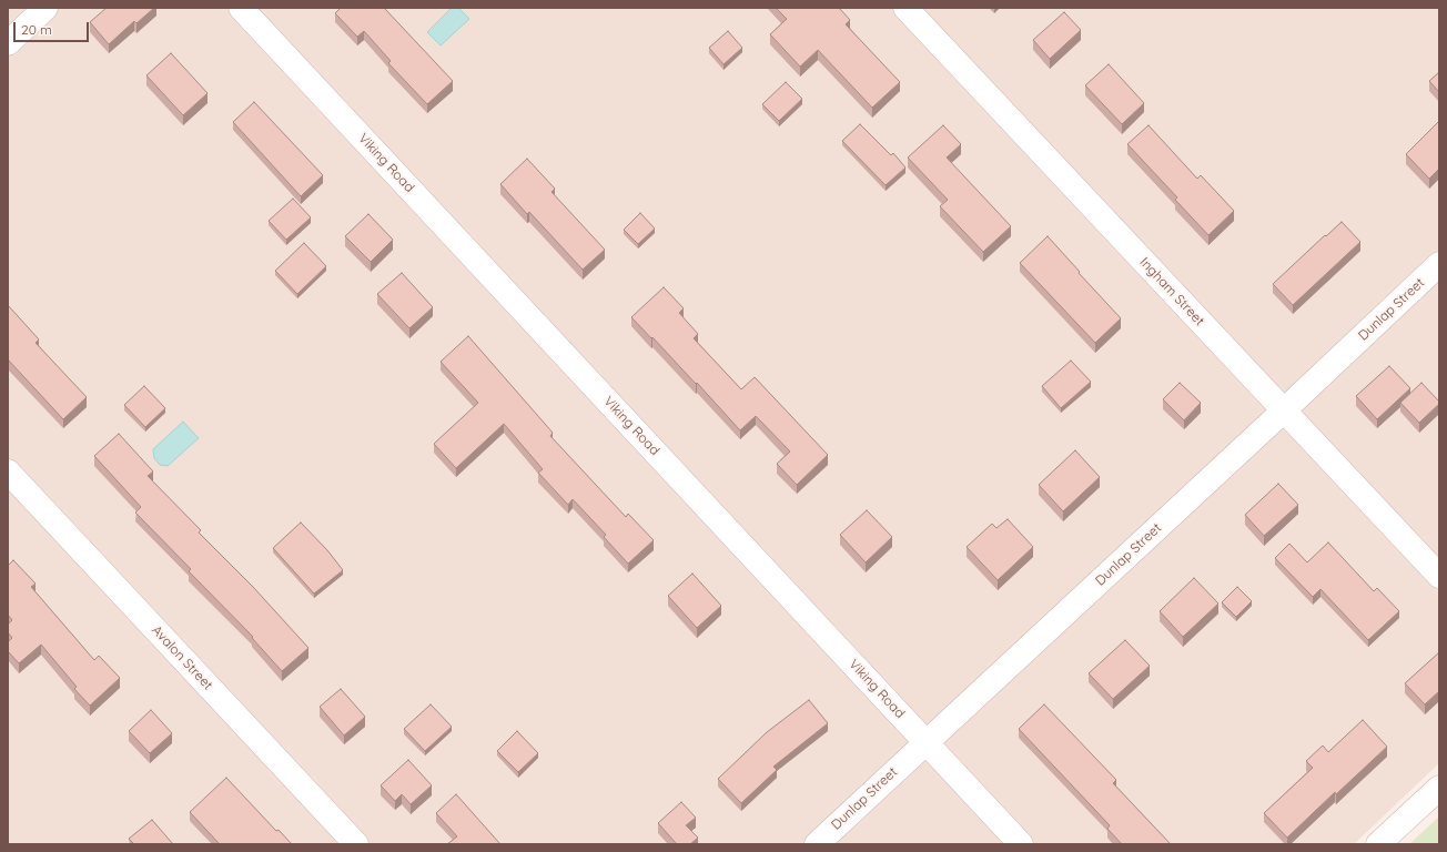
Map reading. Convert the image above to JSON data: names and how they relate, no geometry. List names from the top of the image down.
{
  "streets": {
    "street": [
      "Viking Road",
      "Ingham Street",
      "Dunlap Street",
      "Avalon Street"
    ]
  },
  "crossings": [
    ["Viking Road", "Dunlap Street"],
    ["Ingham Street", "Dunlap Street"]
  ],
  "scale_bar": "20 m"
}
